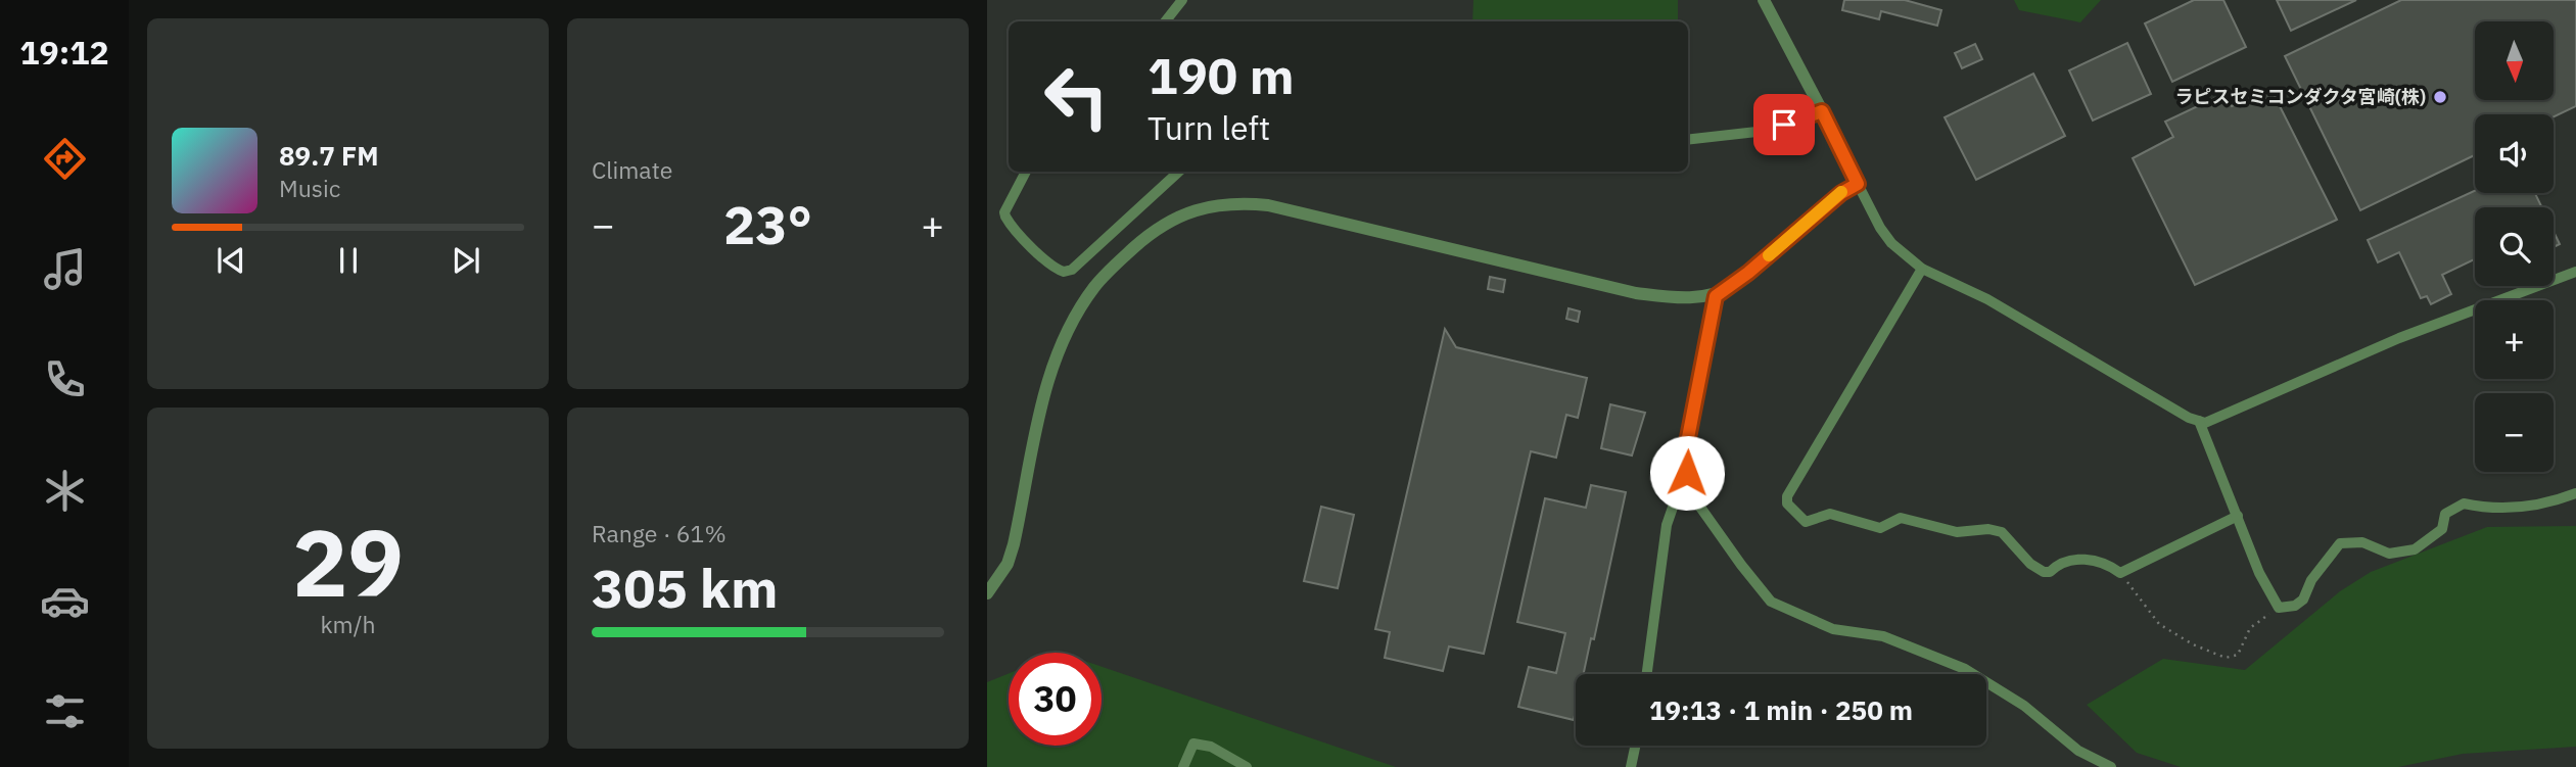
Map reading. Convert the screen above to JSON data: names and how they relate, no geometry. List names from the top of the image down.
{
  "places": ["ラピスセミコンダクタ宮崎(株)"],
  "north": "bottom",
  "page": {
    "tabs": "19:12",
    "tile": [
      "Climate",
      ["29", "km/h"],
      ["Range · 61%", "305 km"]
    ],
    "map_buttons": ["+", "−"],
    "turn": ["190 m", "Turn left"],
    "song": ["89.7 FM", "Music"],
    "heat": ["−", "23°", "+"],
    "limit": "30",
    "trip": "19:13 · 1 min · 250 m"
  }
}
